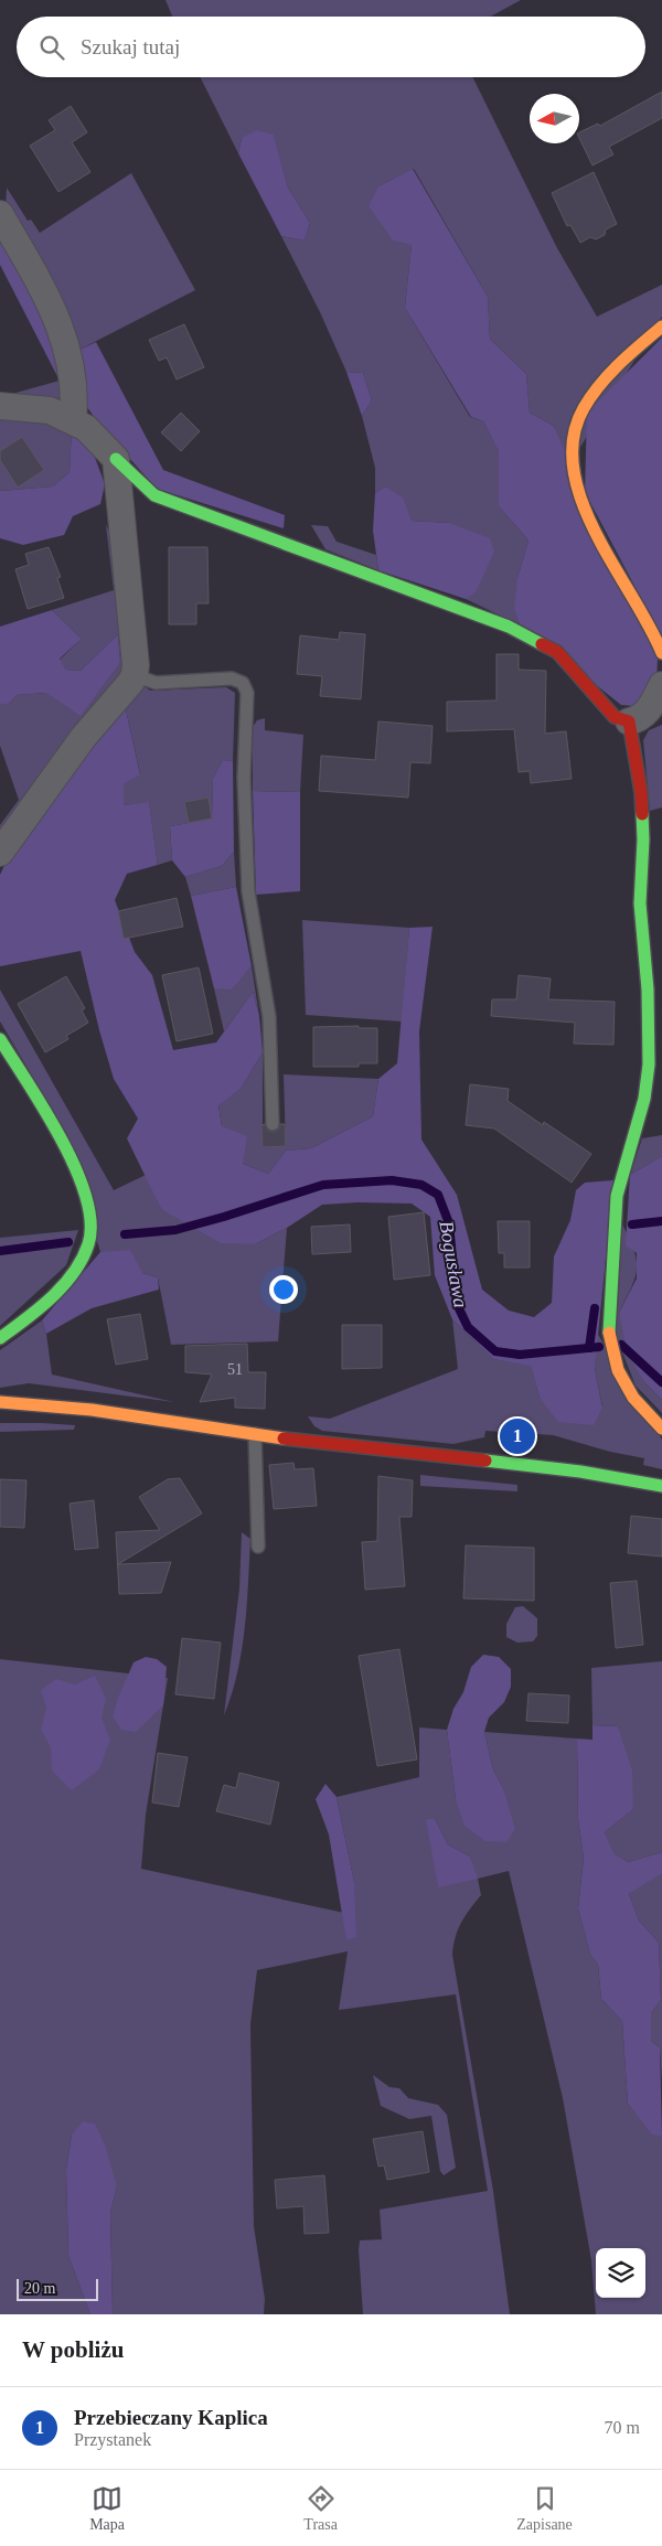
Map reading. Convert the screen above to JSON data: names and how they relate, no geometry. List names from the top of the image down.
{
  "water": ["Bogusława"],
  "house_numbers": ["51"],
  "scale_bar": "20 m",
  "north": "left",
  "page": {
    "search": "Szukaj tutaj",
    "pins": "1",
    "scale": "20 m",
    "heading": "W pobliżu",
    "list": [
      {
        "mark": "1",
        "name": "Przebieczany Kaplica",
        "note": "Przystanek",
        "value": "70 m"
      }
    ],
    "nav": ["Mapa", "Trasa", "Zapisane"]
  }
}
